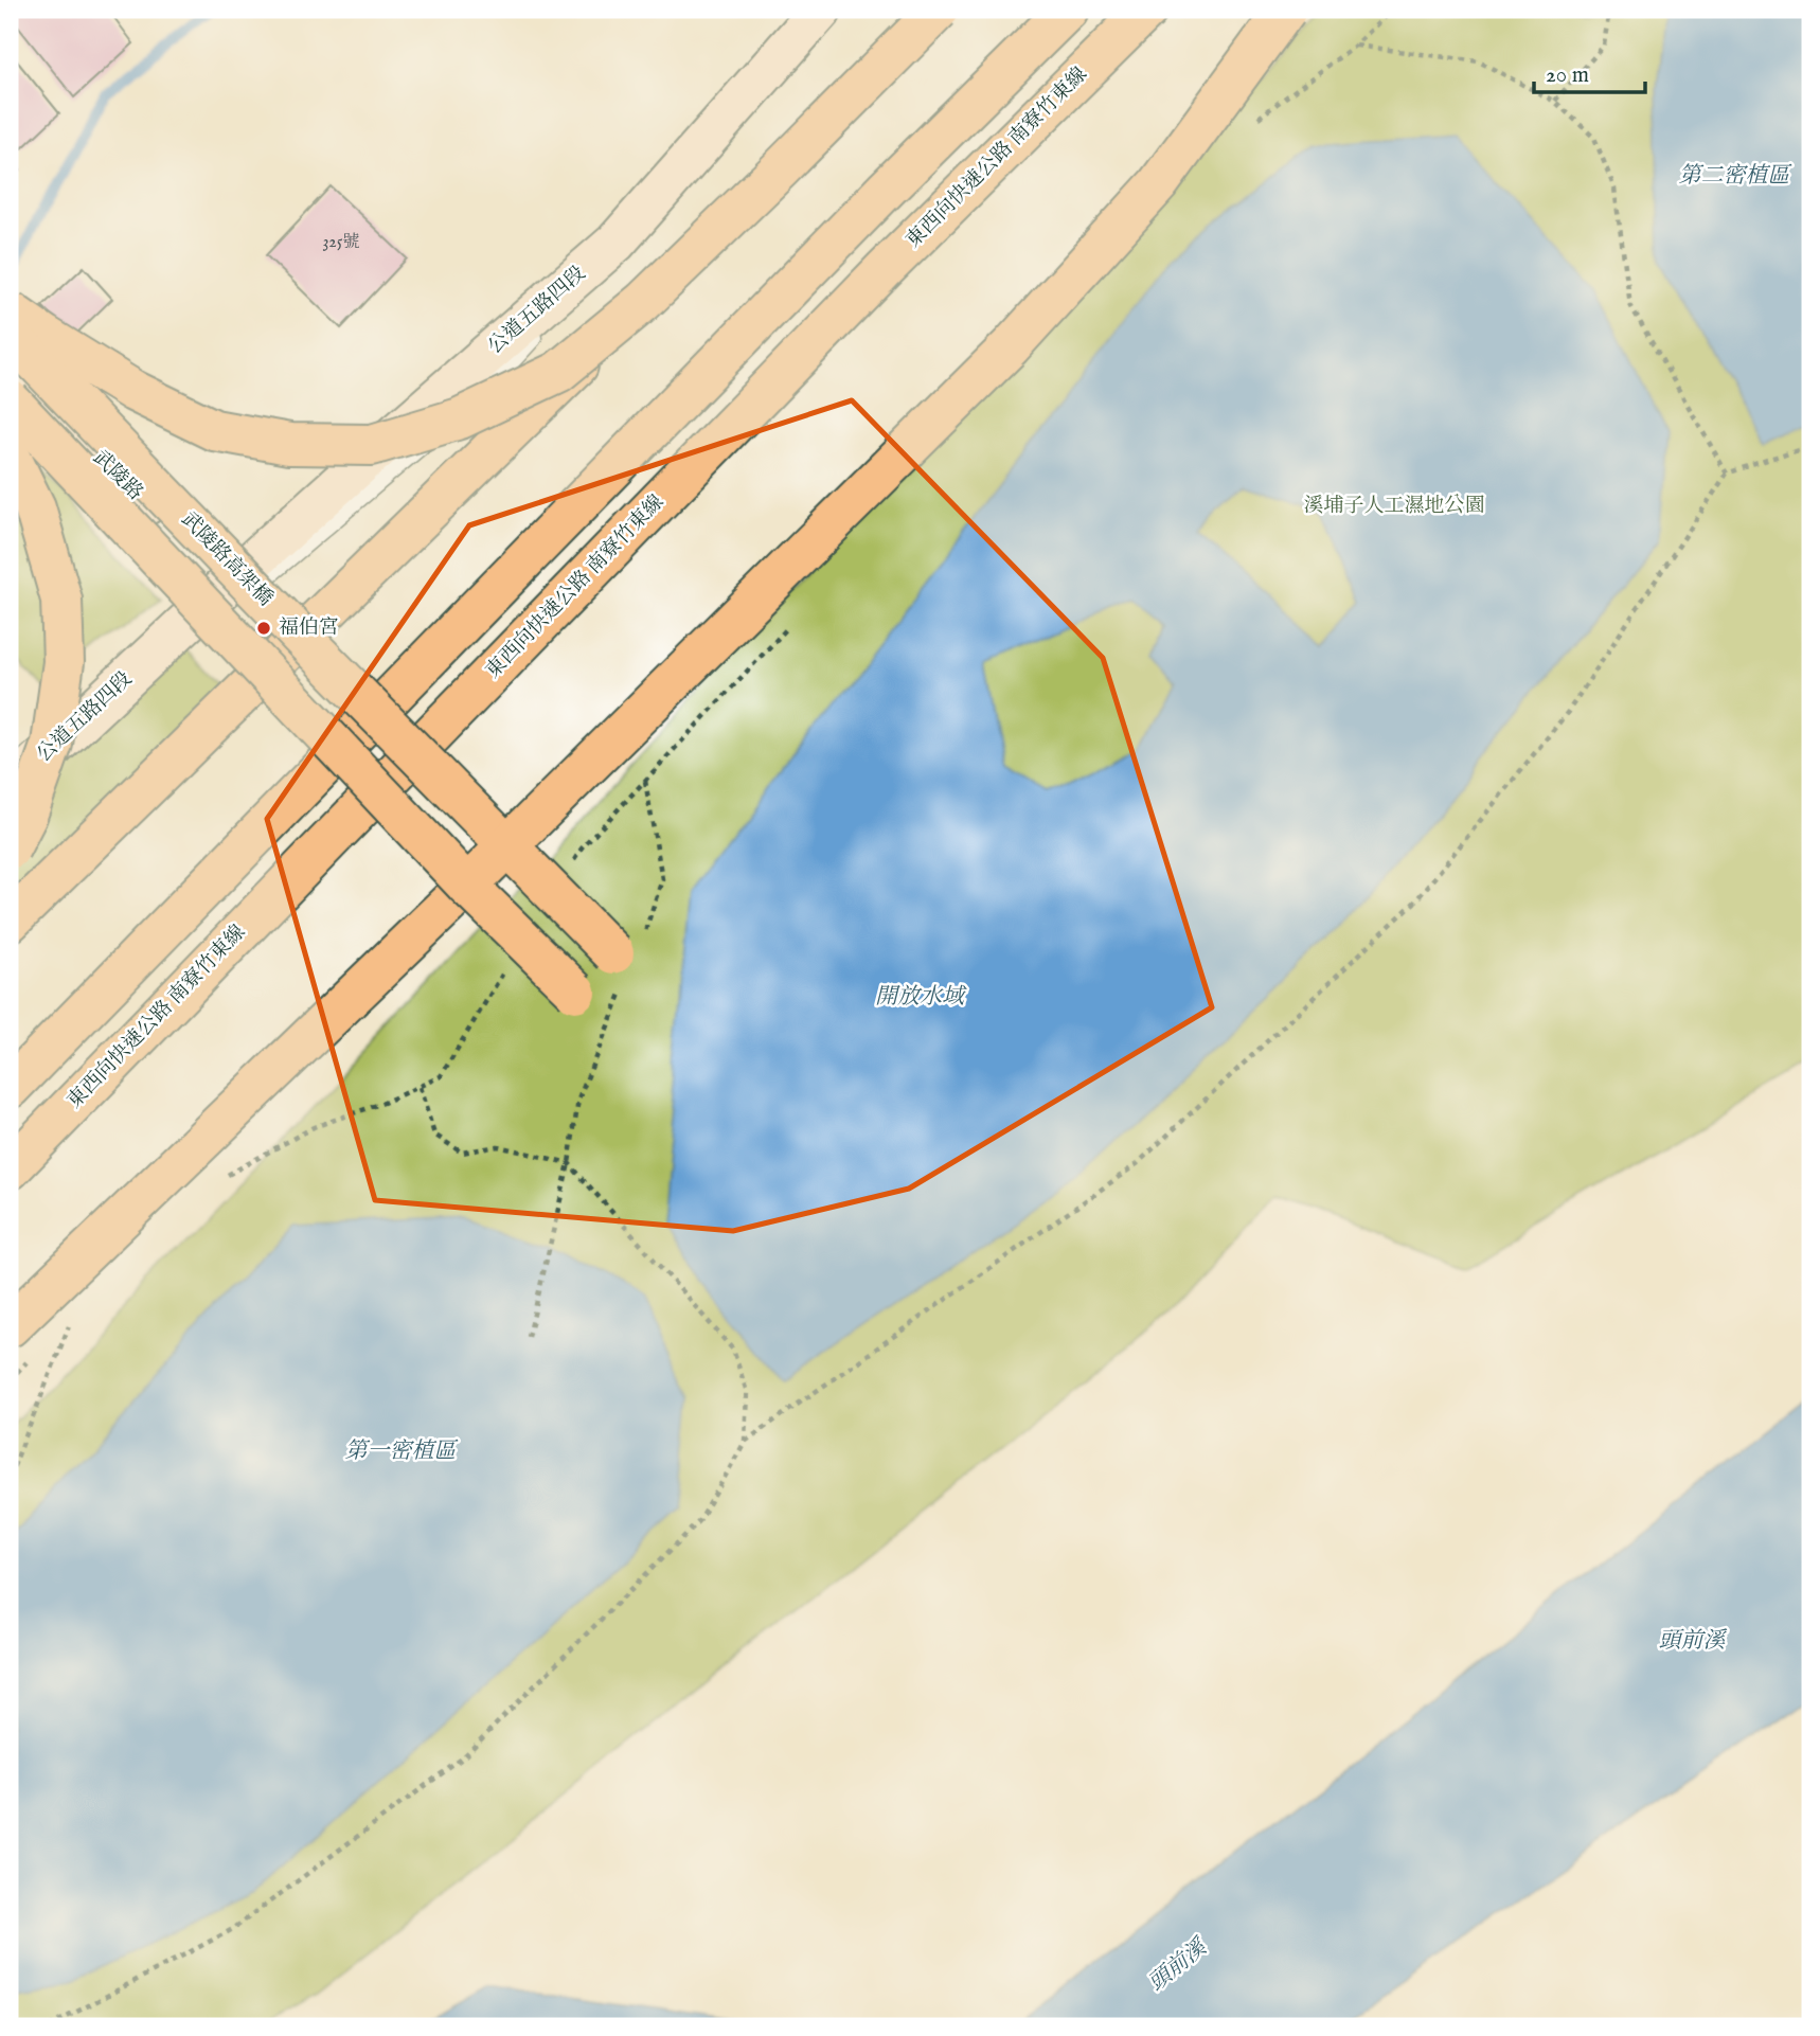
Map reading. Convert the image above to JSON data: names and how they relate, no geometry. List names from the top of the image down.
{
  "streets": {
    "highway": ["東西向快速公路 南寮竹東線", "武陵路高架橋"],
    "street": ["公道五路四段", "武陵路"]
  },
  "crossings": [
    ["公道五路四段", "武陵路"]
  ],
  "water": [
    "第二密植區",
    "開放水域",
    "第一密植區",
    "頭前溪"
  ],
  "parks": ["溪埔子人工濕地公園"],
  "places": ["福伯宮"],
  "house_numbers": ["325號"],
  "scale_bar": "20 m"
}
